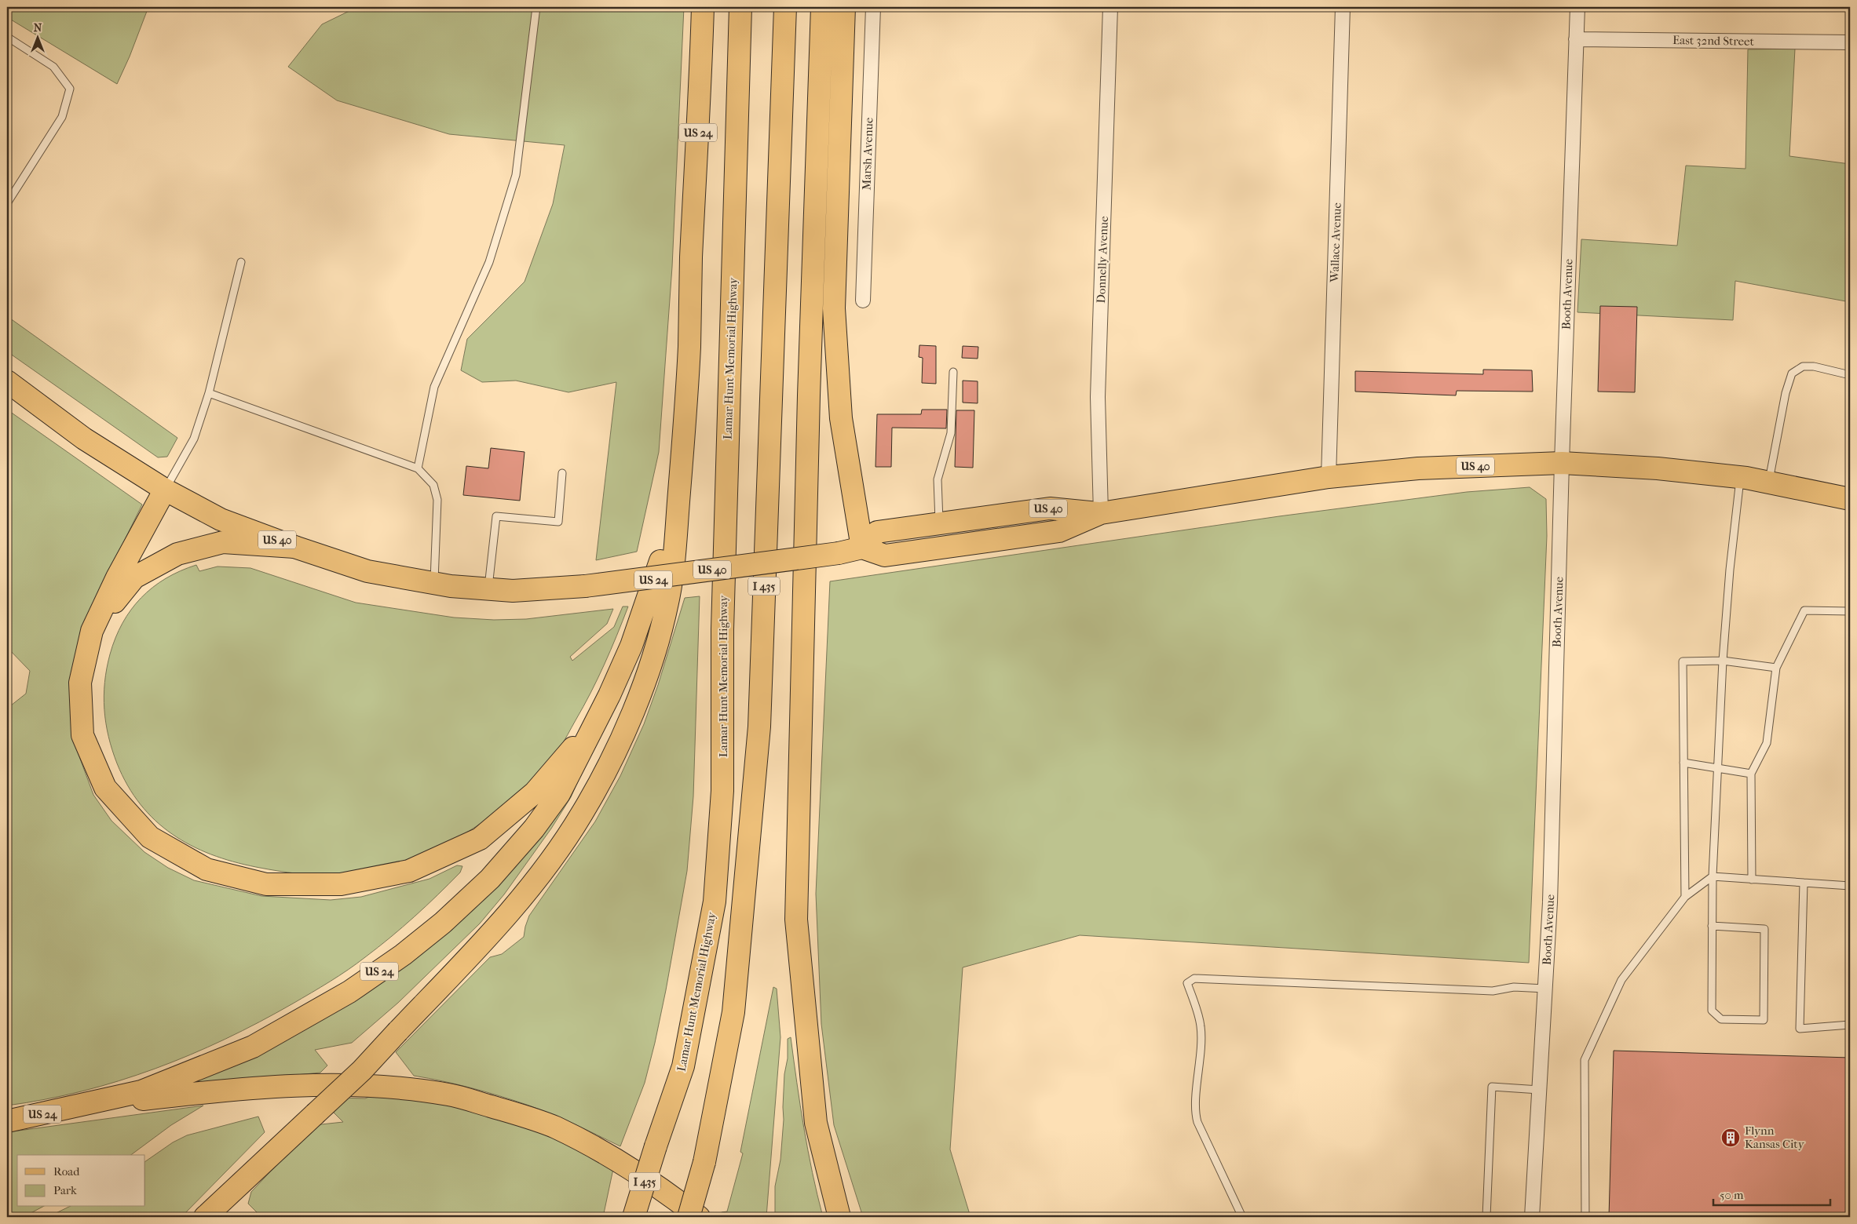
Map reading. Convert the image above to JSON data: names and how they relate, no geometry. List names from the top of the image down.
{
  "streets": {
    "main road": [
      "US 24",
      "Lamar Hunt Memorial Highway",
      "US 40",
      "I 435"
    ],
    "street": [
      "East 32nd Street",
      "Marsh Avenue",
      "Wallace Avenue",
      "Donnelly Avenue",
      "Booth Avenue"
    ]
  },
  "crossings": [
    ["East 32nd Street", "Booth Avenue"],
    ["Wallace Avenue", "US 40"],
    ["Donnelly Avenue", "US 40"],
    ["Booth Avenue", "US 40"]
  ],
  "places": {
    "building": ["Flynn Kansas City"]
  },
  "legend": ["Road", "Park"],
  "scale_bar": "50 m",
  "north": "top"
}
